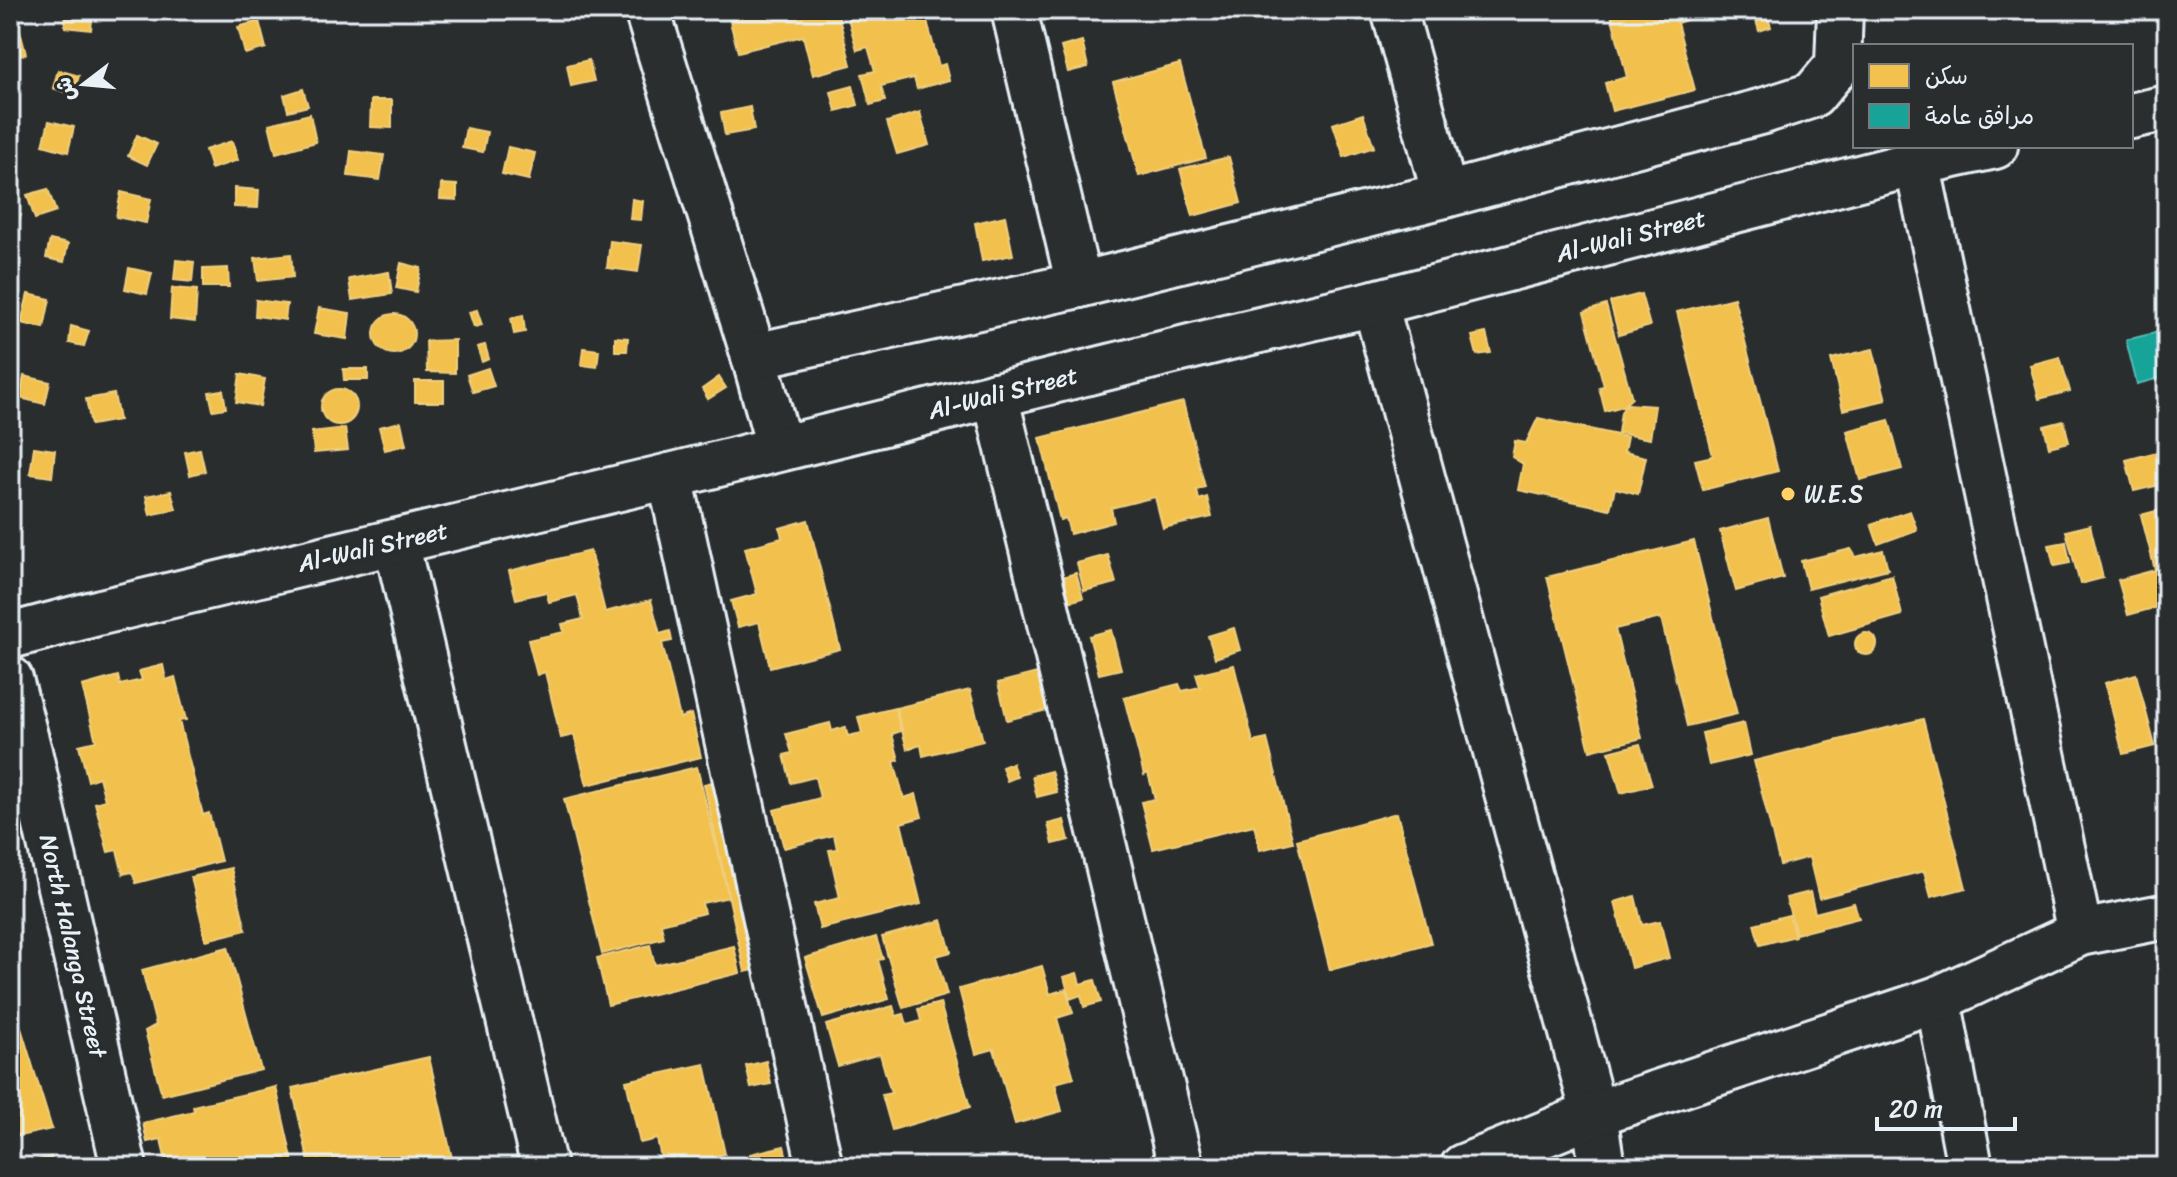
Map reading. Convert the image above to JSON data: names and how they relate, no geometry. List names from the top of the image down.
{
  "streets": {
    "street": ["Al-Wali Street", "North Halanga Street"]
  },
  "places": ["W.E.S"],
  "legend": ["سكن", "مرافق عامة"],
  "scale_bar": "20 m",
  "north": "left"
}
